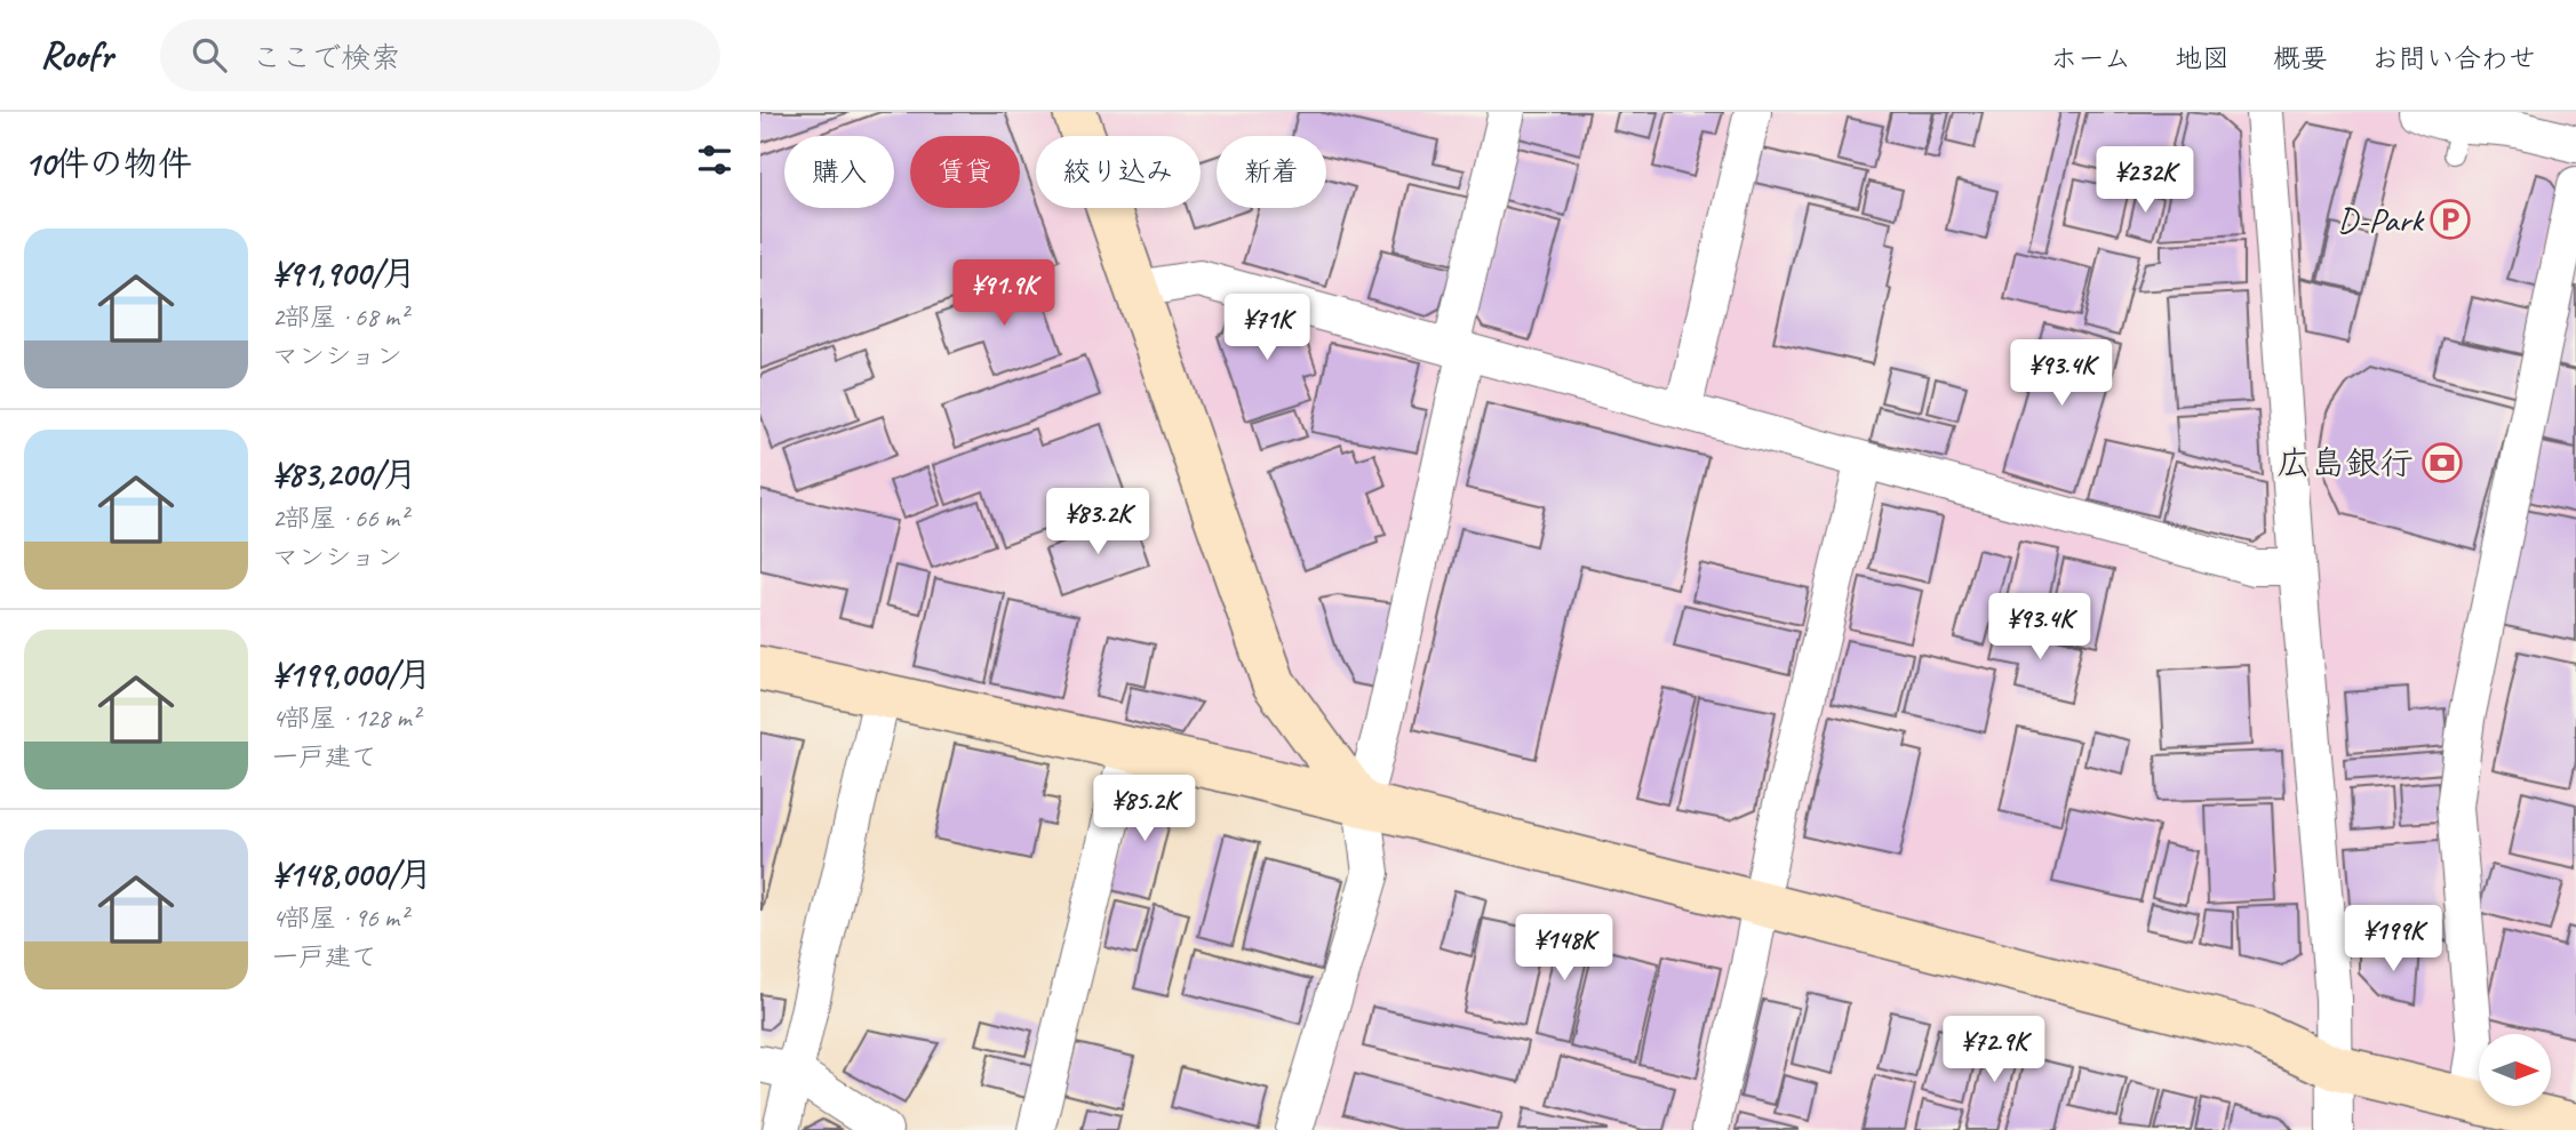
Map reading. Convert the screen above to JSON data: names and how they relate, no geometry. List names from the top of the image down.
{
  "places": {
    "parking": ["D-Park"],
    "bank": ["広島銀行"]
  },
  "north": "right",
  "page": {
    "header": "Roofr",
    "search": "ここで検索",
    "nav": [
      "ホーム",
      "地図",
      "概要",
      "お問い合わせ"
    ],
    "heading": "10件の物件",
    "chip": [
      "購入",
      "賃貸",
      "絞り込み",
      "新着"
    ],
    "price": [
      "¥232K",
      "¥91.9K",
      "¥71K",
      "¥93.4K",
      "¥83.2K",
      "¥93.4K",
      "¥85.2K",
      "¥199K",
      "¥148K",
      "¥72.9K"
    ],
    "list": [
      {
        "name": "¥91,900/月",
        "note": "2部屋 · 68 m² · マンション"
      },
      {
        "name": "¥83,200/月",
        "note": "2部屋 · 66 m² · マンション"
      },
      {
        "name": "¥199,000/月",
        "note": "4部屋 · 128 m² · 一戸建て"
      },
      {
        "name": "¥148,000/月",
        "note": "4部屋 · 96 m² · 一戸建て"
      }
    ]
  }
}
